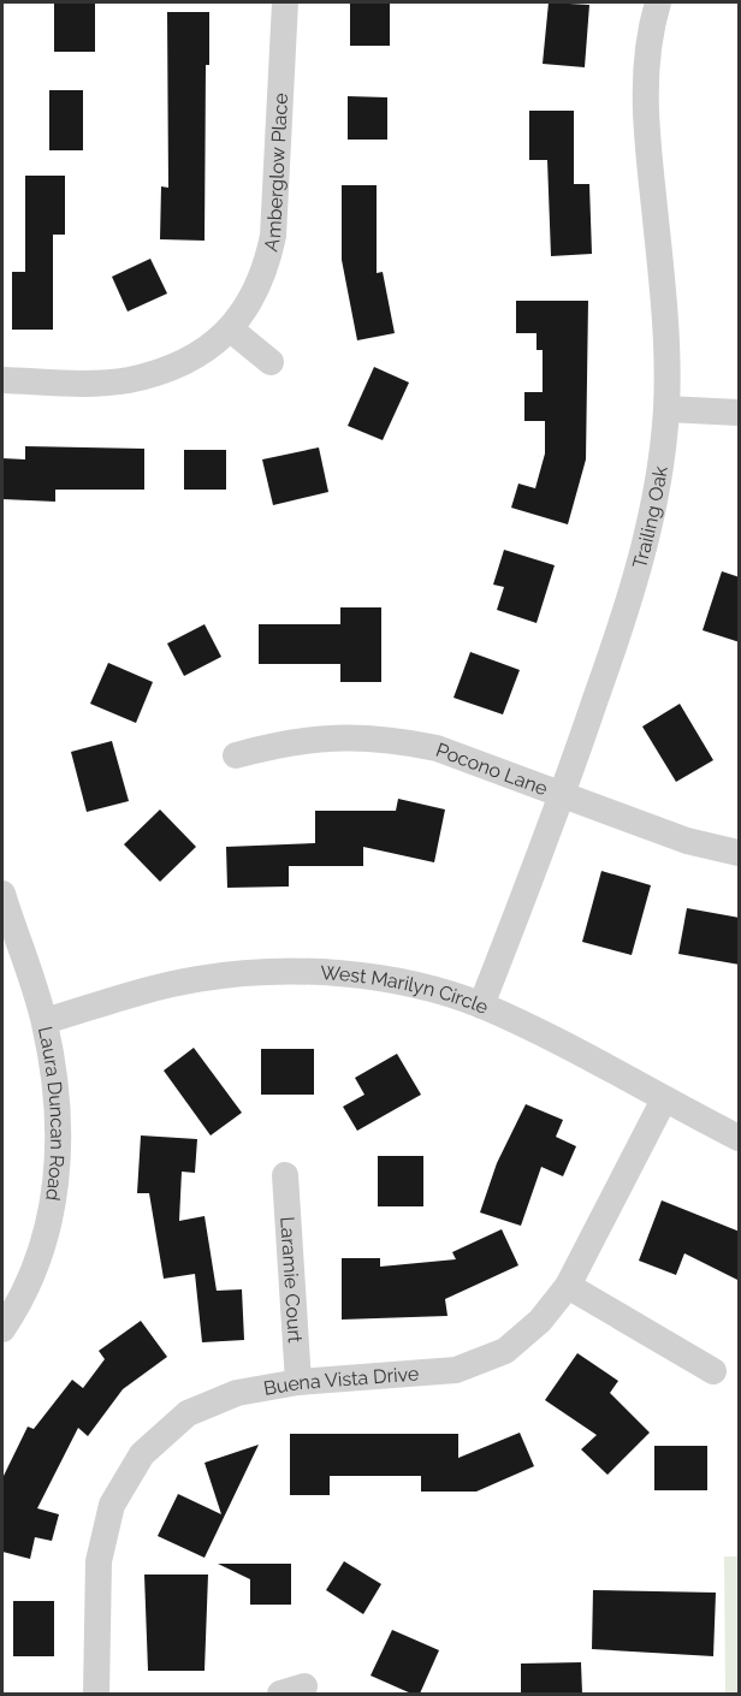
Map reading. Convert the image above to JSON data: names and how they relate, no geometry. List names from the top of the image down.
{
  "streets": {
    "street": [
      "Amberglow Place",
      "Trailing Oak",
      "Pocono Lane",
      "West Marilyn Circle",
      "Laura Duncan Road",
      "Laramie Court",
      "Buena Vista Drive"
    ]
  },
  "crossings": [
    ["Trailing Oak", "Pocono Lane"],
    ["Trailing Oak", "West Marilyn Circle"],
    ["West Marilyn Circle", "Laura Duncan Road"],
    ["West Marilyn Circle", "Buena Vista Drive"],
    ["Laramie Court", "Buena Vista Drive"]
  ]
}
